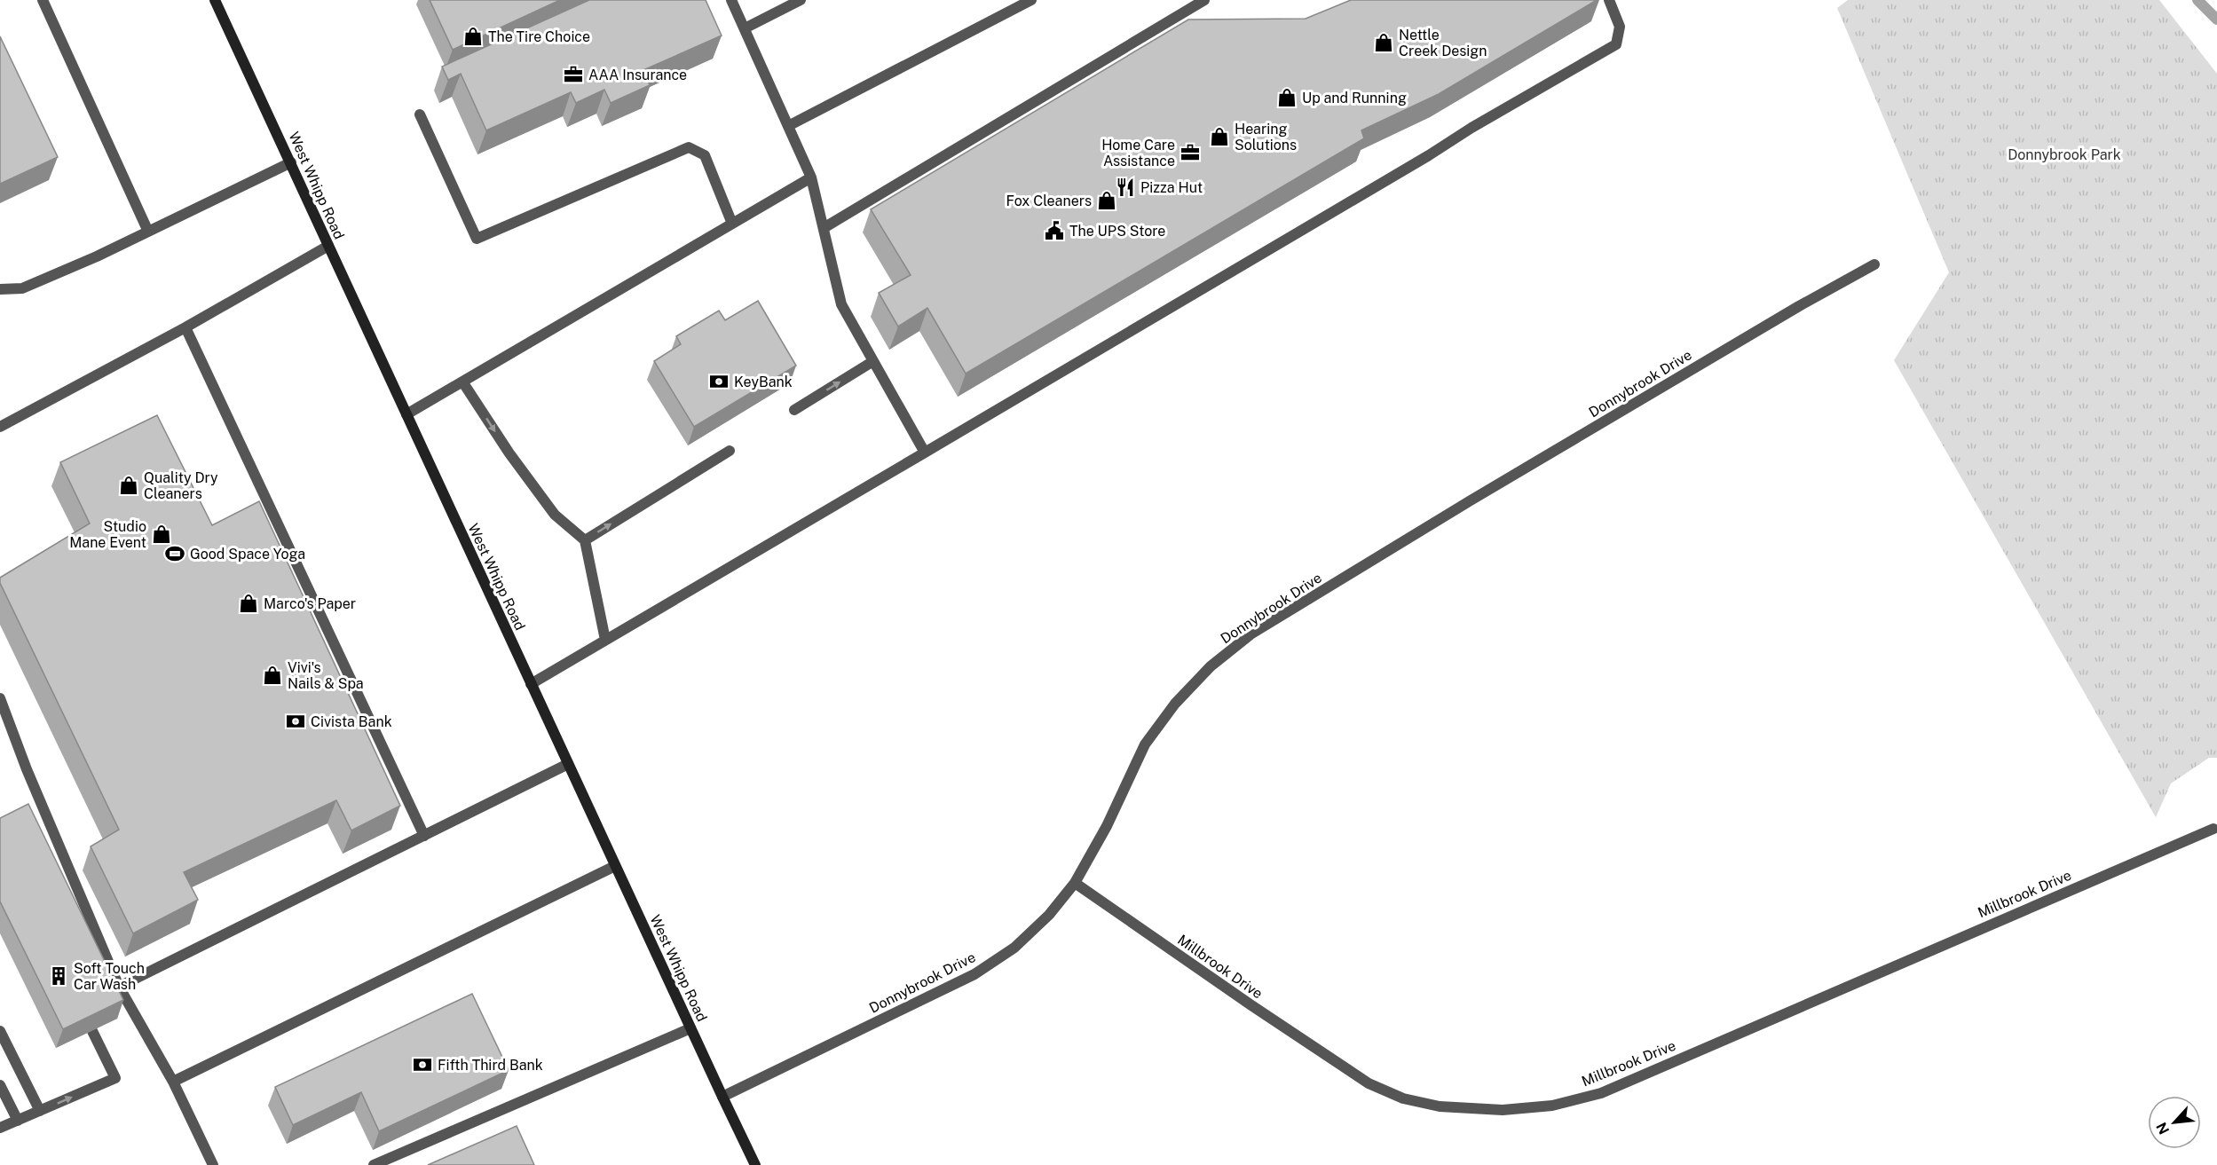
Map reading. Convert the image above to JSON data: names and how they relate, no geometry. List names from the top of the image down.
{
  "streets": {
    "street": ["West Whipp Road", "Donnybrook Drive", "Millbrook Drive"]
  },
  "crossings": [
    ["West Whipp Road", "Donnybrook Drive"],
    ["Donnybrook Drive", "Millbrook Drive"]
  ],
  "parks": ["Donnybrook Park"],
  "places": {
    "shop": [
      "The Tire Choice",
      "Nettle Creek Design",
      "Up and Running",
      "Hearing Solutions",
      "Fox Cleaners",
      "Quality Dry Cleaners",
      "Studio Mane Event",
      "Marco's Paper",
      "Vivi's Nails & Spa"
    ],
    "office": ["AAA Insurance", "Home Care Assistance"],
    "restaurant": ["Pizza Hut"],
    "public building": ["The UPS Store"],
    "bank": ["KeyBank", "Civista Bank", "Fifth Third Bank"],
    "sports": ["Good Space Yoga"],
    "building": ["Soft Touch Car Wash"]
  },
  "north": "bottom left"
}
